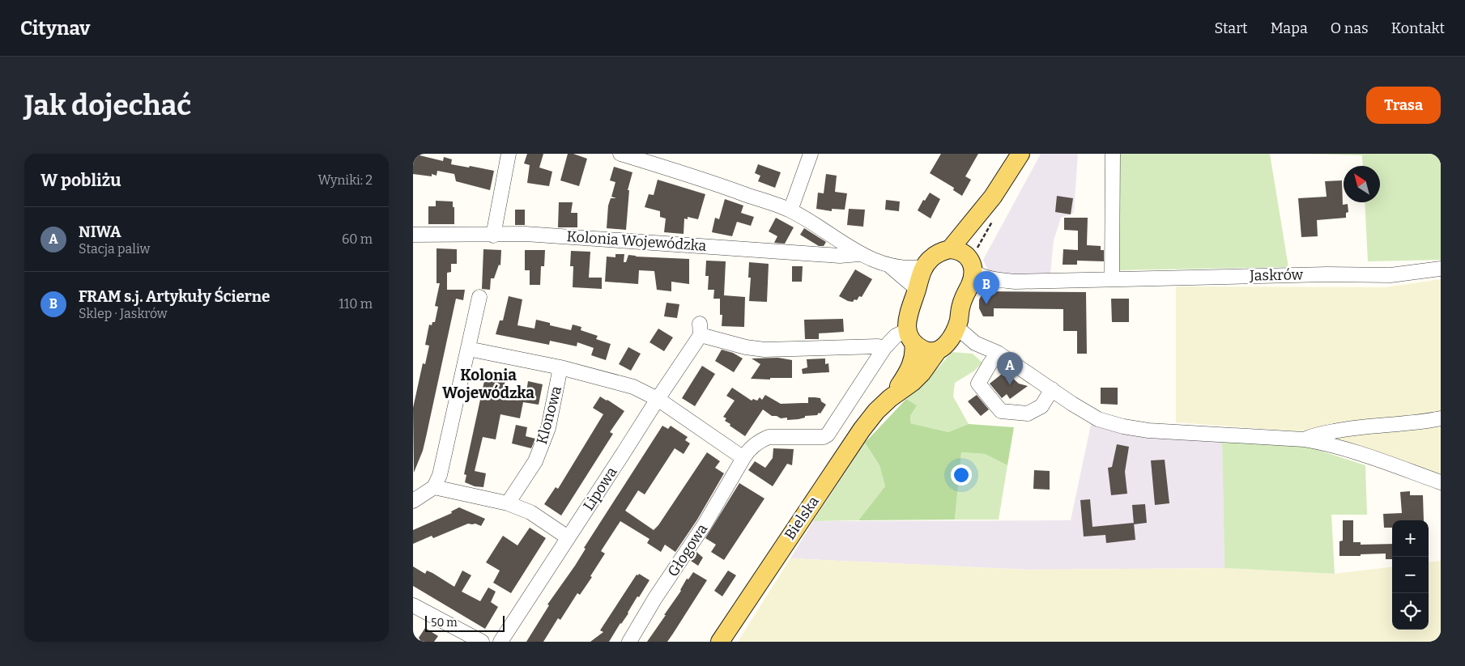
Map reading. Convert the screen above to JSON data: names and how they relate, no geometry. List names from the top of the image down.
{
  "streets": {
    "main road": ["Bielska"],
    "street": [
      "Kolonia Wojewódzka",
      "Jaskrów",
      "Klonowa",
      "Lipowa",
      "Głogowa"
    ]
  },
  "crossings": [
    ["Klonowa", "Lipowa"],
    ["Lipowa", "Głogowa"]
  ],
  "districts": ["Kolonia Wojewódzka"],
  "scale_bar": "50 m",
  "north": "top left",
  "page": {
    "header": "Citynav",
    "nav": [
      "Start",
      "Mapa",
      "O nas",
      "Kontakt"
    ],
    "buttons": "Trasa",
    "title": "Jak dojechać",
    "heading": ["W pobliżu", "Wyniki: 2"],
    "list": [
      {
        "mark": "A",
        "name": "NIWA",
        "note": "Stacja paliw",
        "value": "60 m"
      },
      {
        "mark": "B",
        "name": "FRAM s.j. Artykuły Ścierne",
        "note": "Sklep · Jaskrów",
        "value": "110 m"
      }
    ],
    "pins": ["B", "A"],
    "map_buttons": ["+", "−"],
    "scale": "50 m"
  }
}
